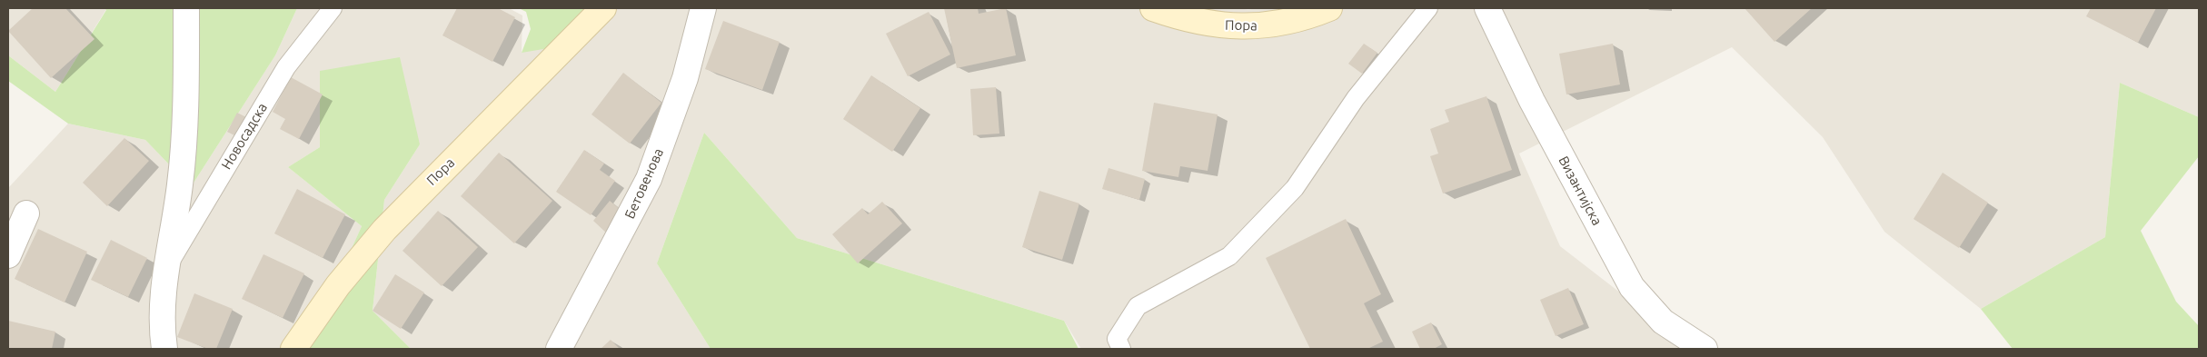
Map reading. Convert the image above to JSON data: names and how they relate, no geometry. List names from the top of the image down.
{
  "streets": {
    "street": [
      "Пора",
      "Новосадска",
      "Бетовенова",
      "Византијска"
    ]
  }
}
